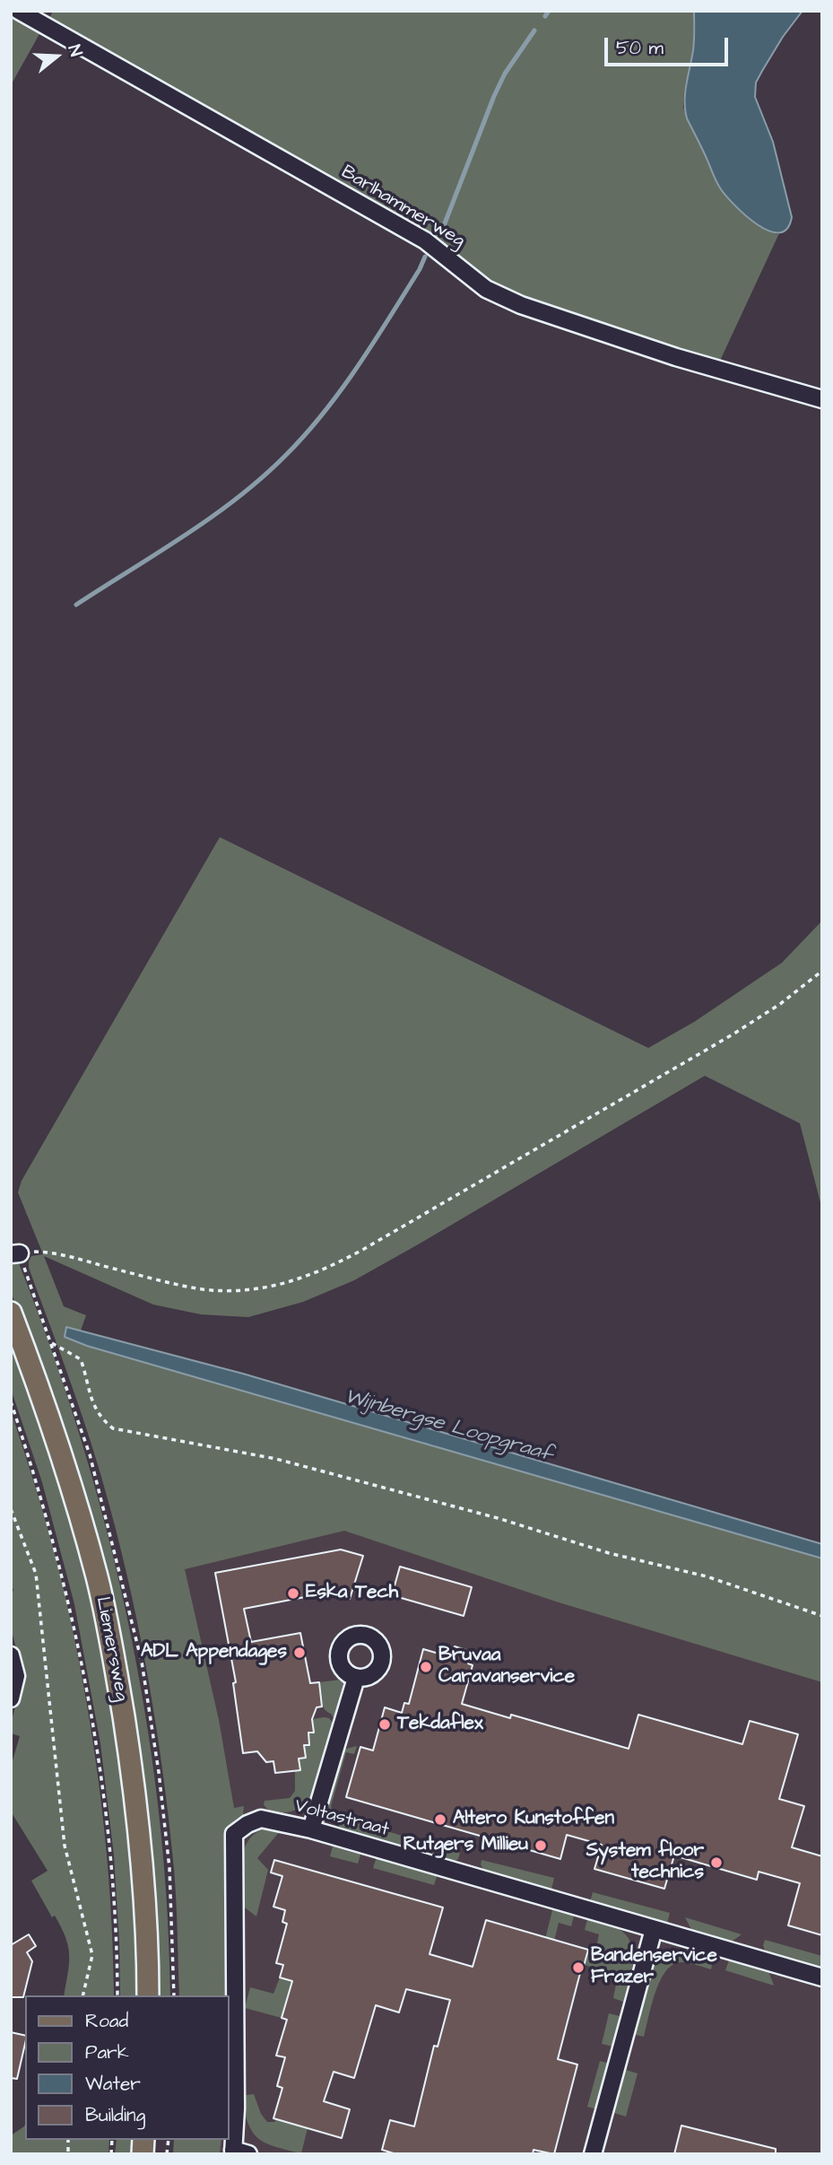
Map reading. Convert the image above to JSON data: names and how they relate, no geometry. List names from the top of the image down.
{
  "streets": {
    "main road": ["Liemersweg"],
    "street": ["Barlhammerweg", "Voltastraat"]
  },
  "water": ["Wijnbergse Loopgraaf"],
  "places": [
    "Eska Tech",
    "ADL Appendages",
    "Bruvaa Caravanservice",
    "Tekdaflex",
    "Altero Kunstoffen",
    "Rutgers Millieu",
    "System floor technics",
    "Bandenservice Frazer"
  ],
  "legend": [
    "Road",
    "Park",
    "Water",
    "Building"
  ],
  "scale_bar": "50 m",
  "north": "right"
}
